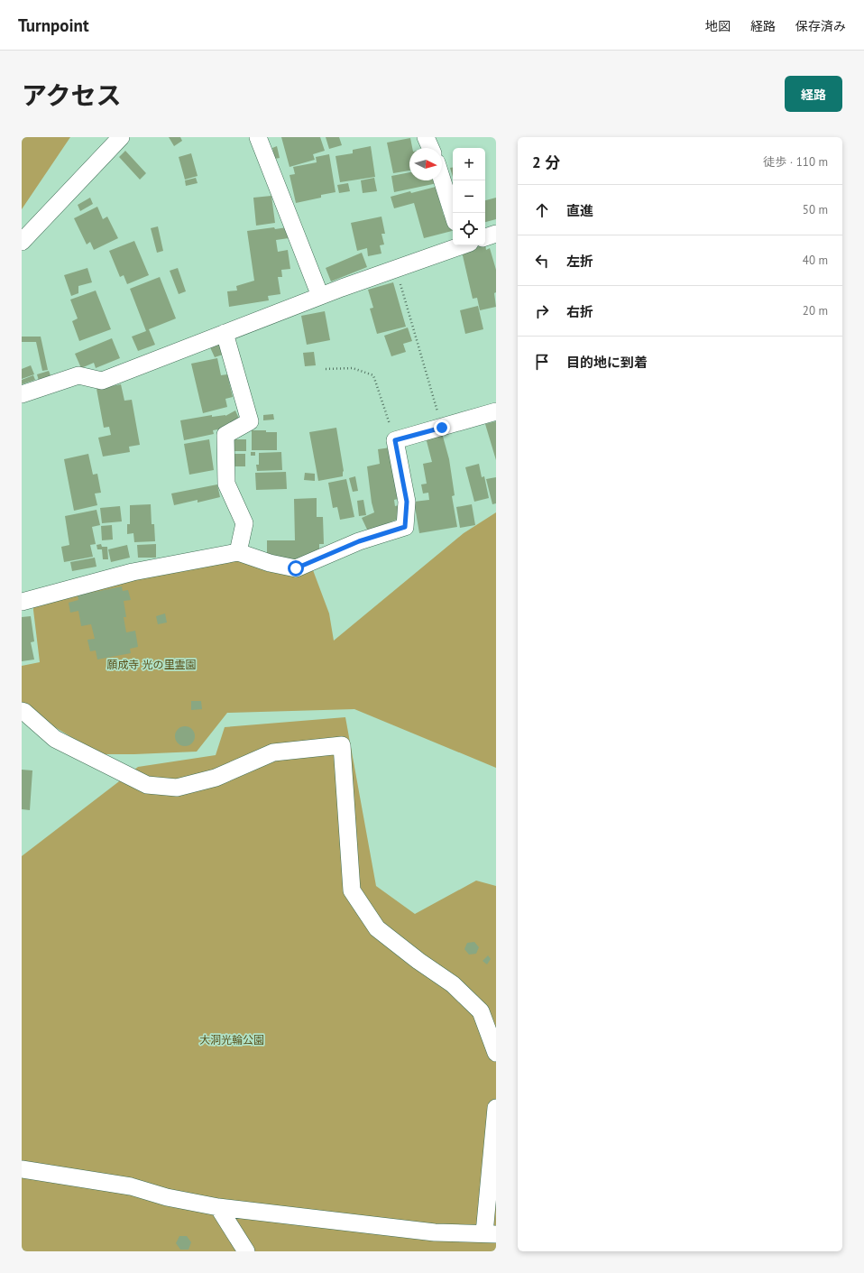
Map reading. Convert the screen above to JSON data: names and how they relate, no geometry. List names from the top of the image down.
{
  "parks": ["願成寺 光の里霊園", "大洞光輪公園"],
  "north": "right",
  "page": {
    "header": "Turnpoint",
    "nav": ["地図", "経路", "保存済み"],
    "title": "アクセス",
    "buttons": "経路",
    "heading": ["2 分", "徒歩 · 110 m"],
    "map_buttons": ["+", "−"],
    "list": [
      ["直進", "50 m"],
      ["左折", "40 m"],
      ["右折", "20 m"],
      "目的地に到着"
    ]
  }
}
